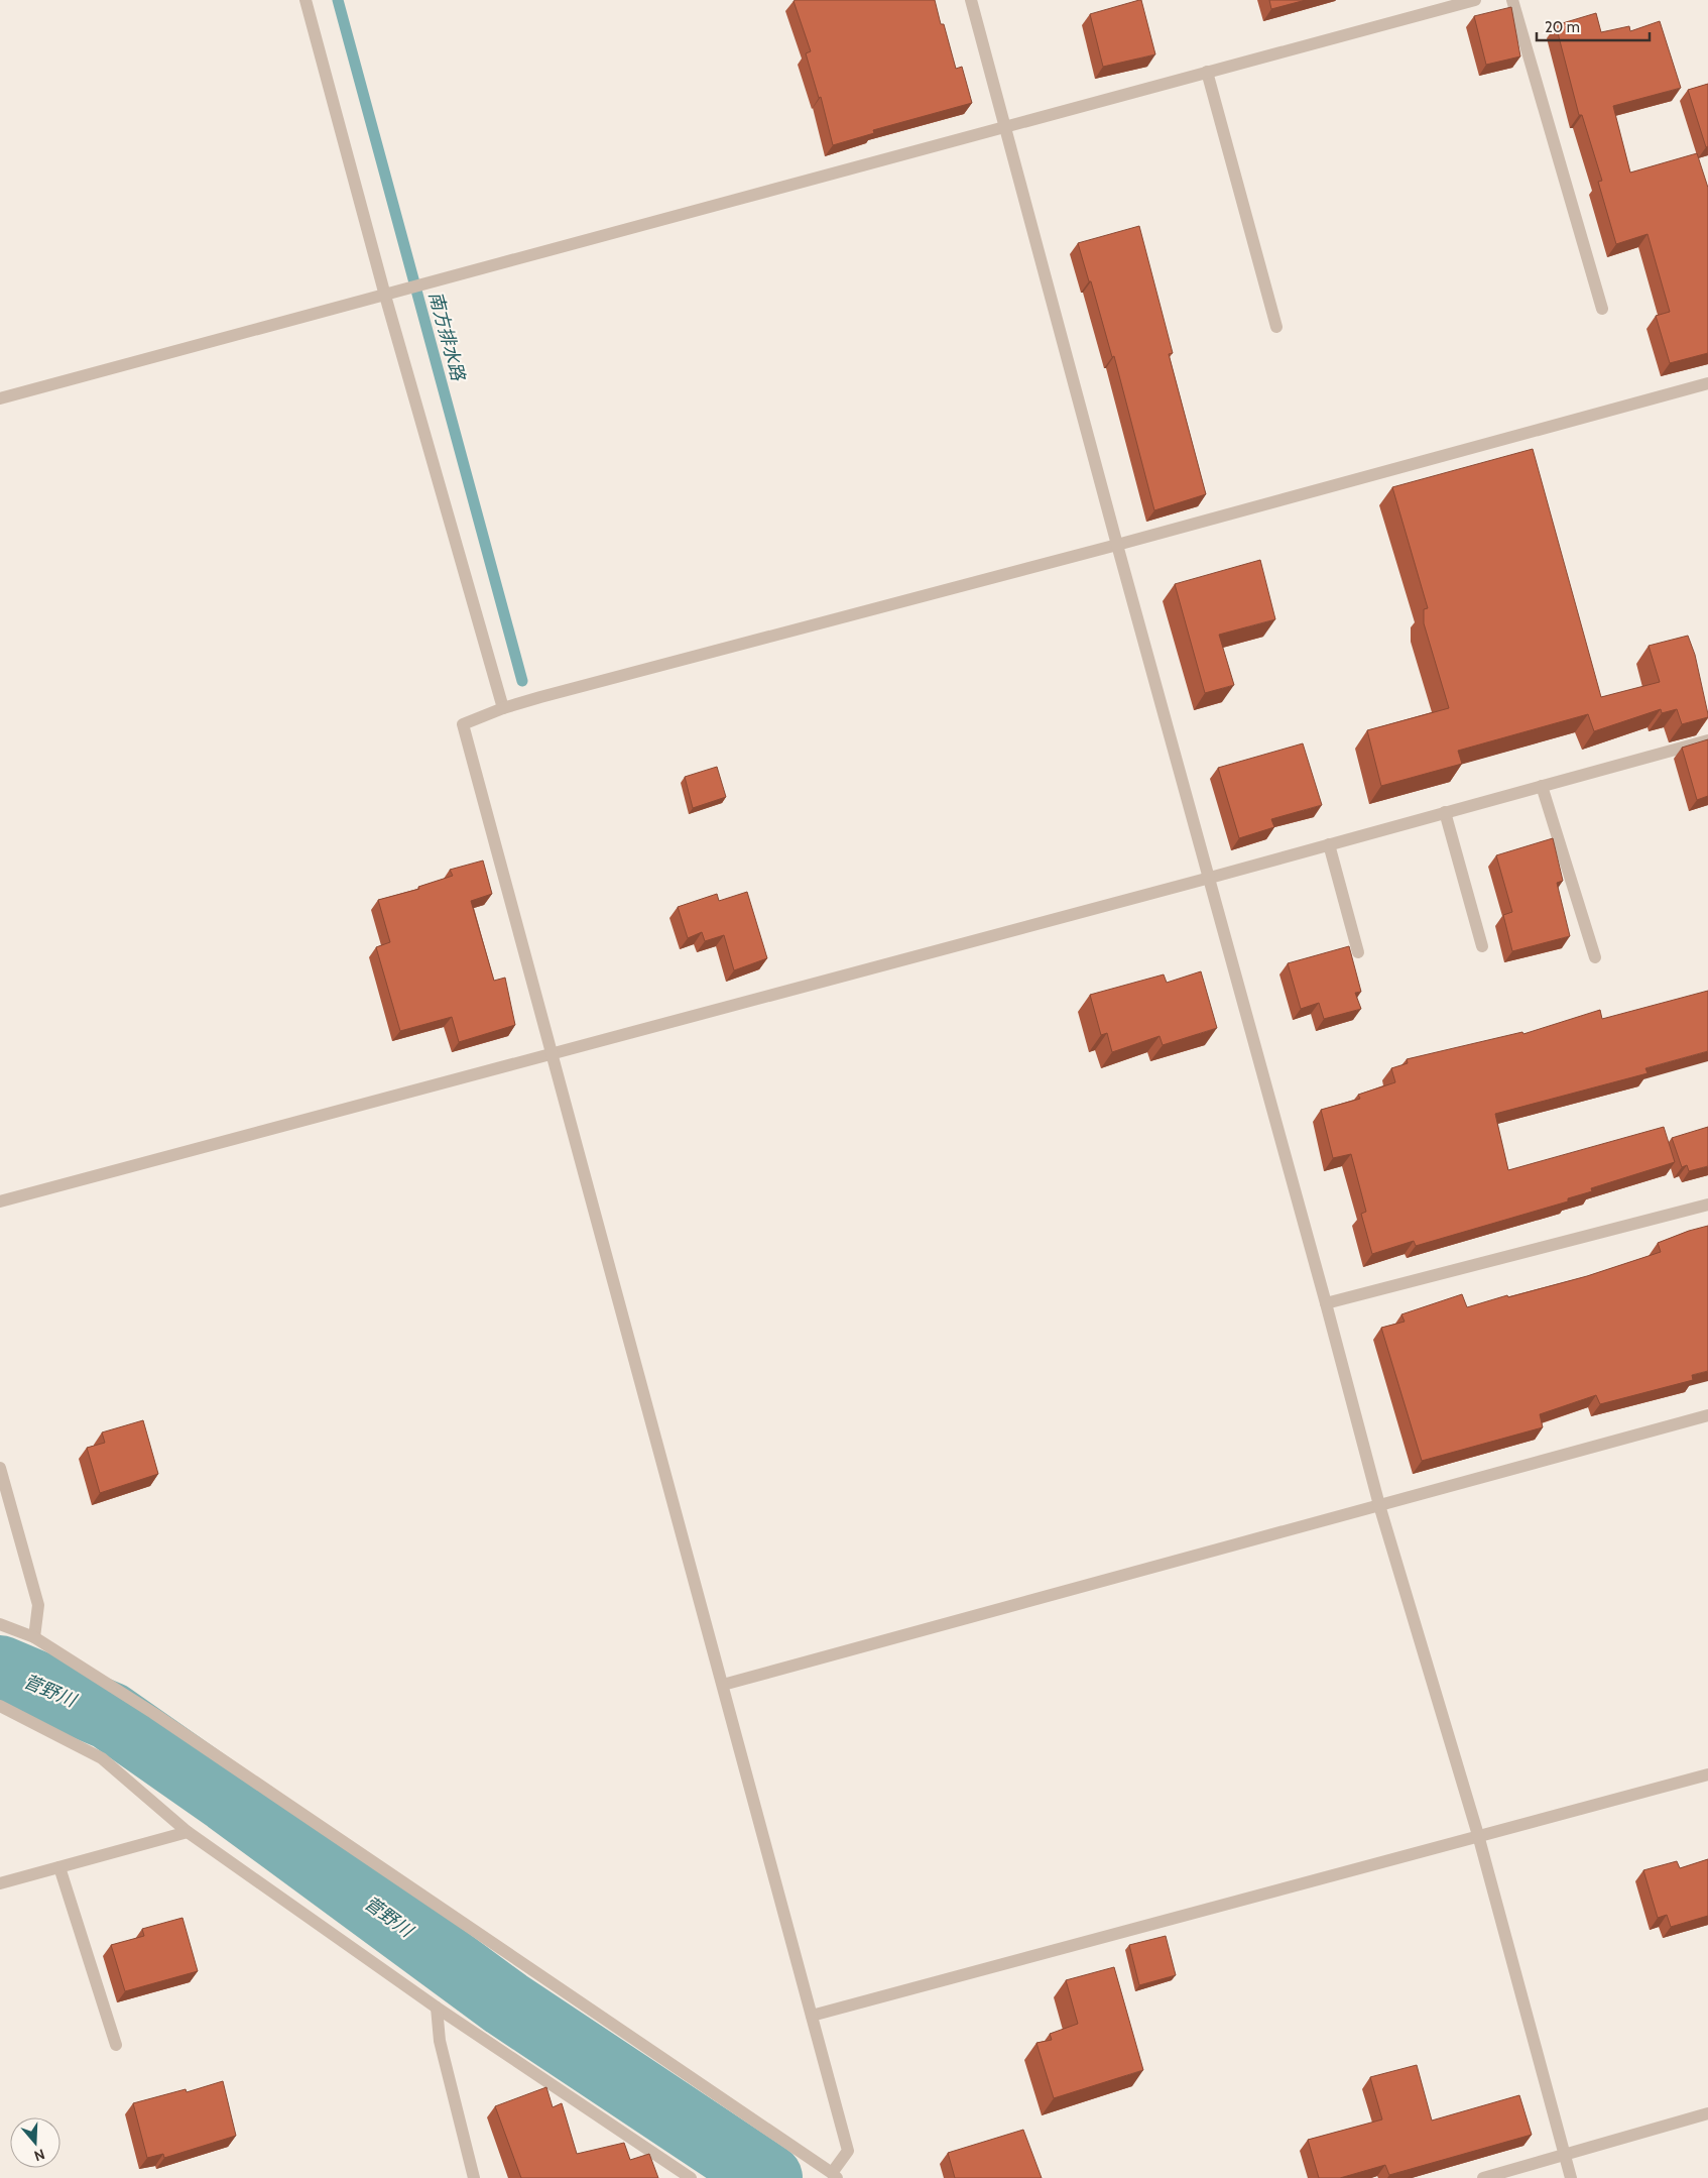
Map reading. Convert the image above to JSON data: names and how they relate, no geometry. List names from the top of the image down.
{
  "water": ["南方排水路", "菅野川"],
  "scale_bar": "20 m",
  "north": "bottom"
}
